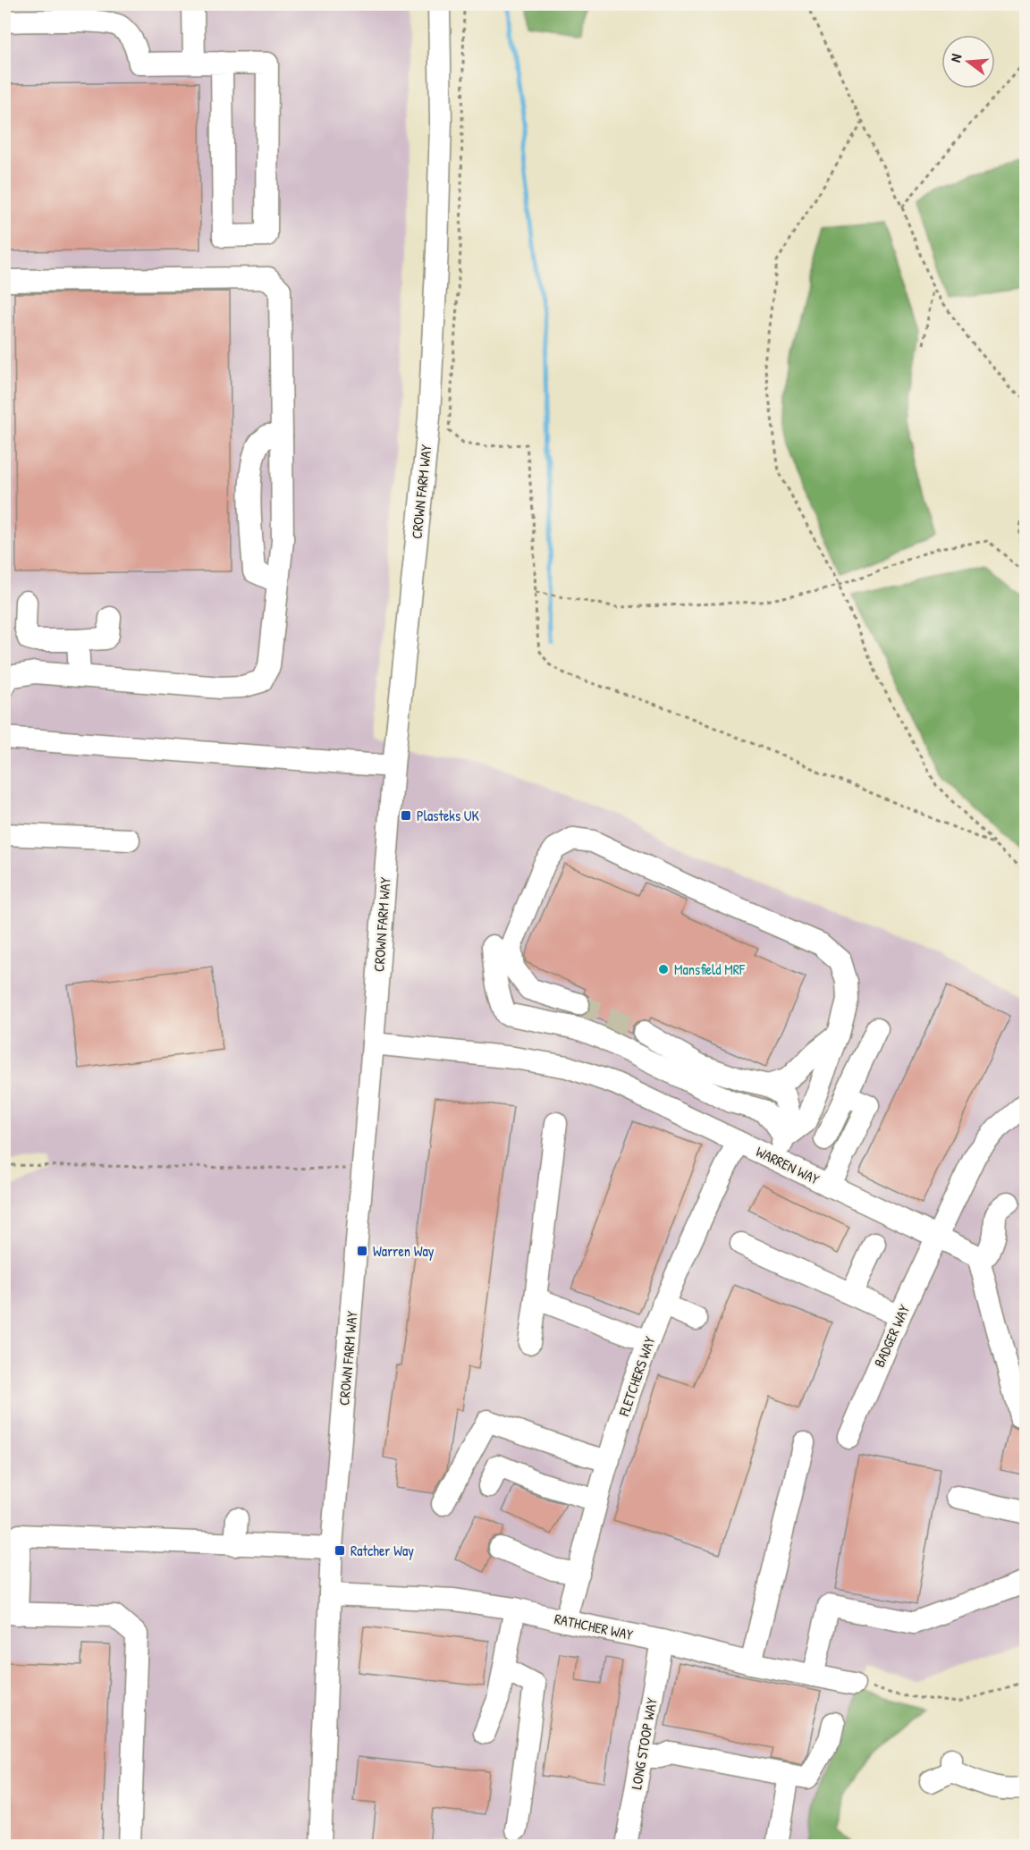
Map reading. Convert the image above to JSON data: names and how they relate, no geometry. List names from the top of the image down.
{
  "streets": {
    "street": [
      "CROWN FARM WAY",
      "WARREN WAY",
      "BADGER WAY",
      "FLETCHERS WAY",
      "RATHCHER WAY",
      "LONG STOOP WAY"
    ]
  },
  "crossings": [
    ["CROWN FARM WAY", "WARREN WAY"],
    ["CROWN FARM WAY", "RATHCHER WAY"],
    ["WARREN WAY", "BADGER WAY"],
    ["WARREN WAY", "FLETCHERS WAY"],
    ["FLETCHERS WAY", "RATHCHER WAY"],
    ["RATHCHER WAY", "LONG STOOP WAY"]
  ],
  "places": {
    "transit": ["Plasteks UK", "Warren Way", "Ratcher Way"],
    "other": ["Mansfield MRF"]
  },
  "north": "left"
}
